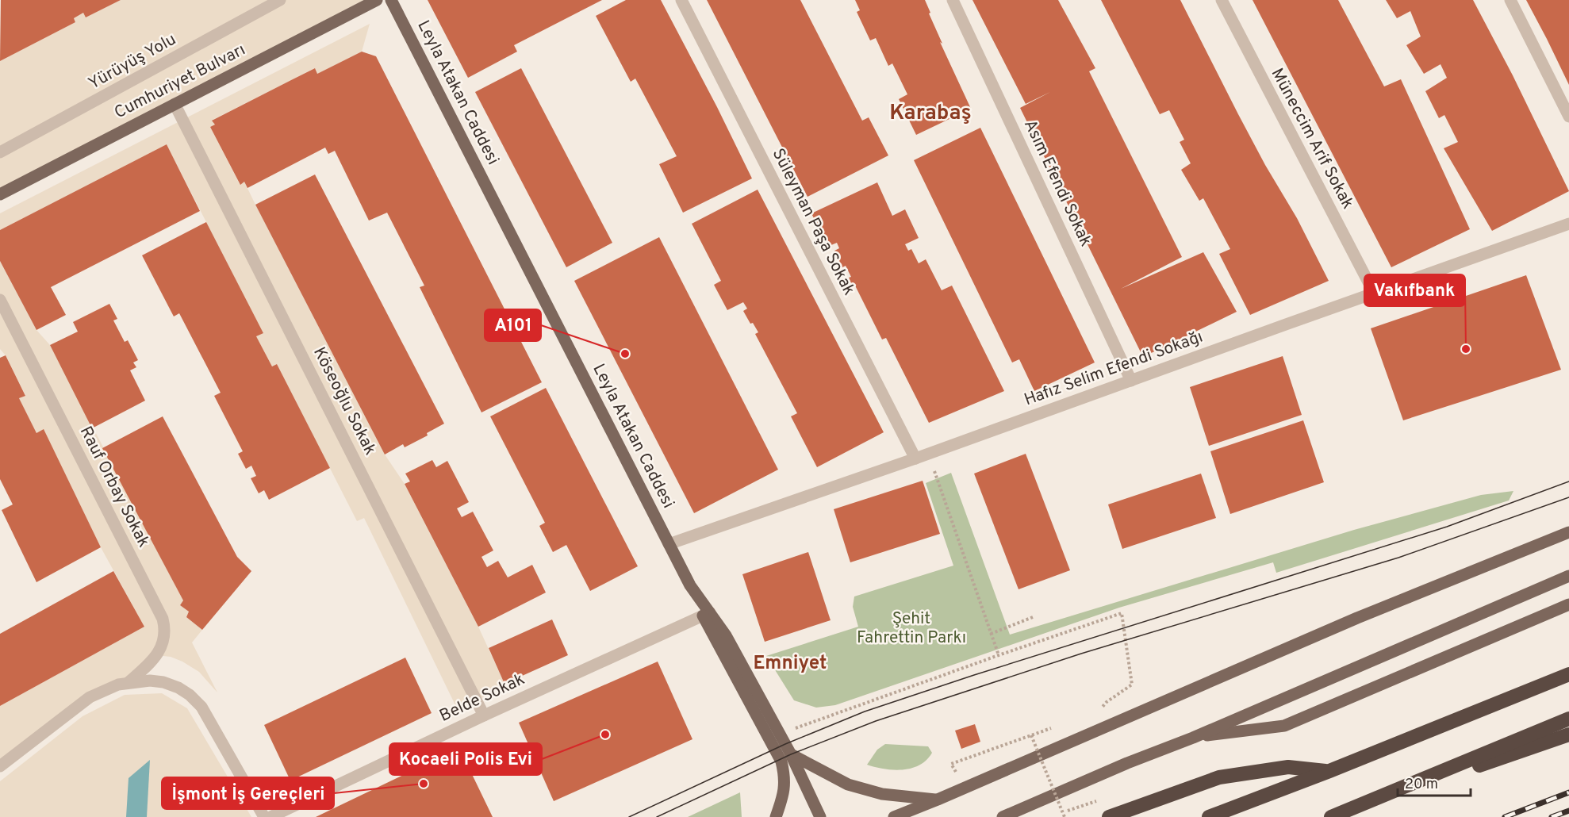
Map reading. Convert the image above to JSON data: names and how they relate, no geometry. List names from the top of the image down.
{
  "streets": {
    "main road": ["Cumhuriyet Bulvarı", "Leyla Atakan Caddesi"],
    "street": [
      "Yürüyüş Yolu",
      "Müneccim Arif Sokak",
      "Asım Efendi Sokak",
      "Süleyman Paşa Sokak",
      "Hafız Selim Efendi Sokağı",
      "Köseoğlu Sokak",
      "Rauf Orbay Sokak",
      "Belde Sokak"
    ]
  },
  "crossings": [
    ["Cumhuriyet Bulvarı", "Köseoğlu Sokak"],
    ["Leyla Atakan Caddesi", "Hafız Selim Efendi Sokağı"],
    ["Leyla Atakan Caddesi", "Belde Sokak"],
    ["Müneccim Arif Sokak", "Hafız Selim Efendi Sokağı"],
    ["Asım Efendi Sokak", "Hafız Selim Efendi Sokağı"],
    ["Süleyman Paşa Sokak", "Hafız Selim Efendi Sokağı"],
    ["Köseoğlu Sokak", "Belde Sokak"]
  ],
  "districts": ["Karabaş", "Emniyet"],
  "parks": ["Şehit Fahrettin Parkı"],
  "places": [
    "Vakıfbank",
    "A101",
    "Kocaeli Polis Evi",
    "İşmont İş Gereçleri"
  ],
  "scale_bar": "20 m"
}
